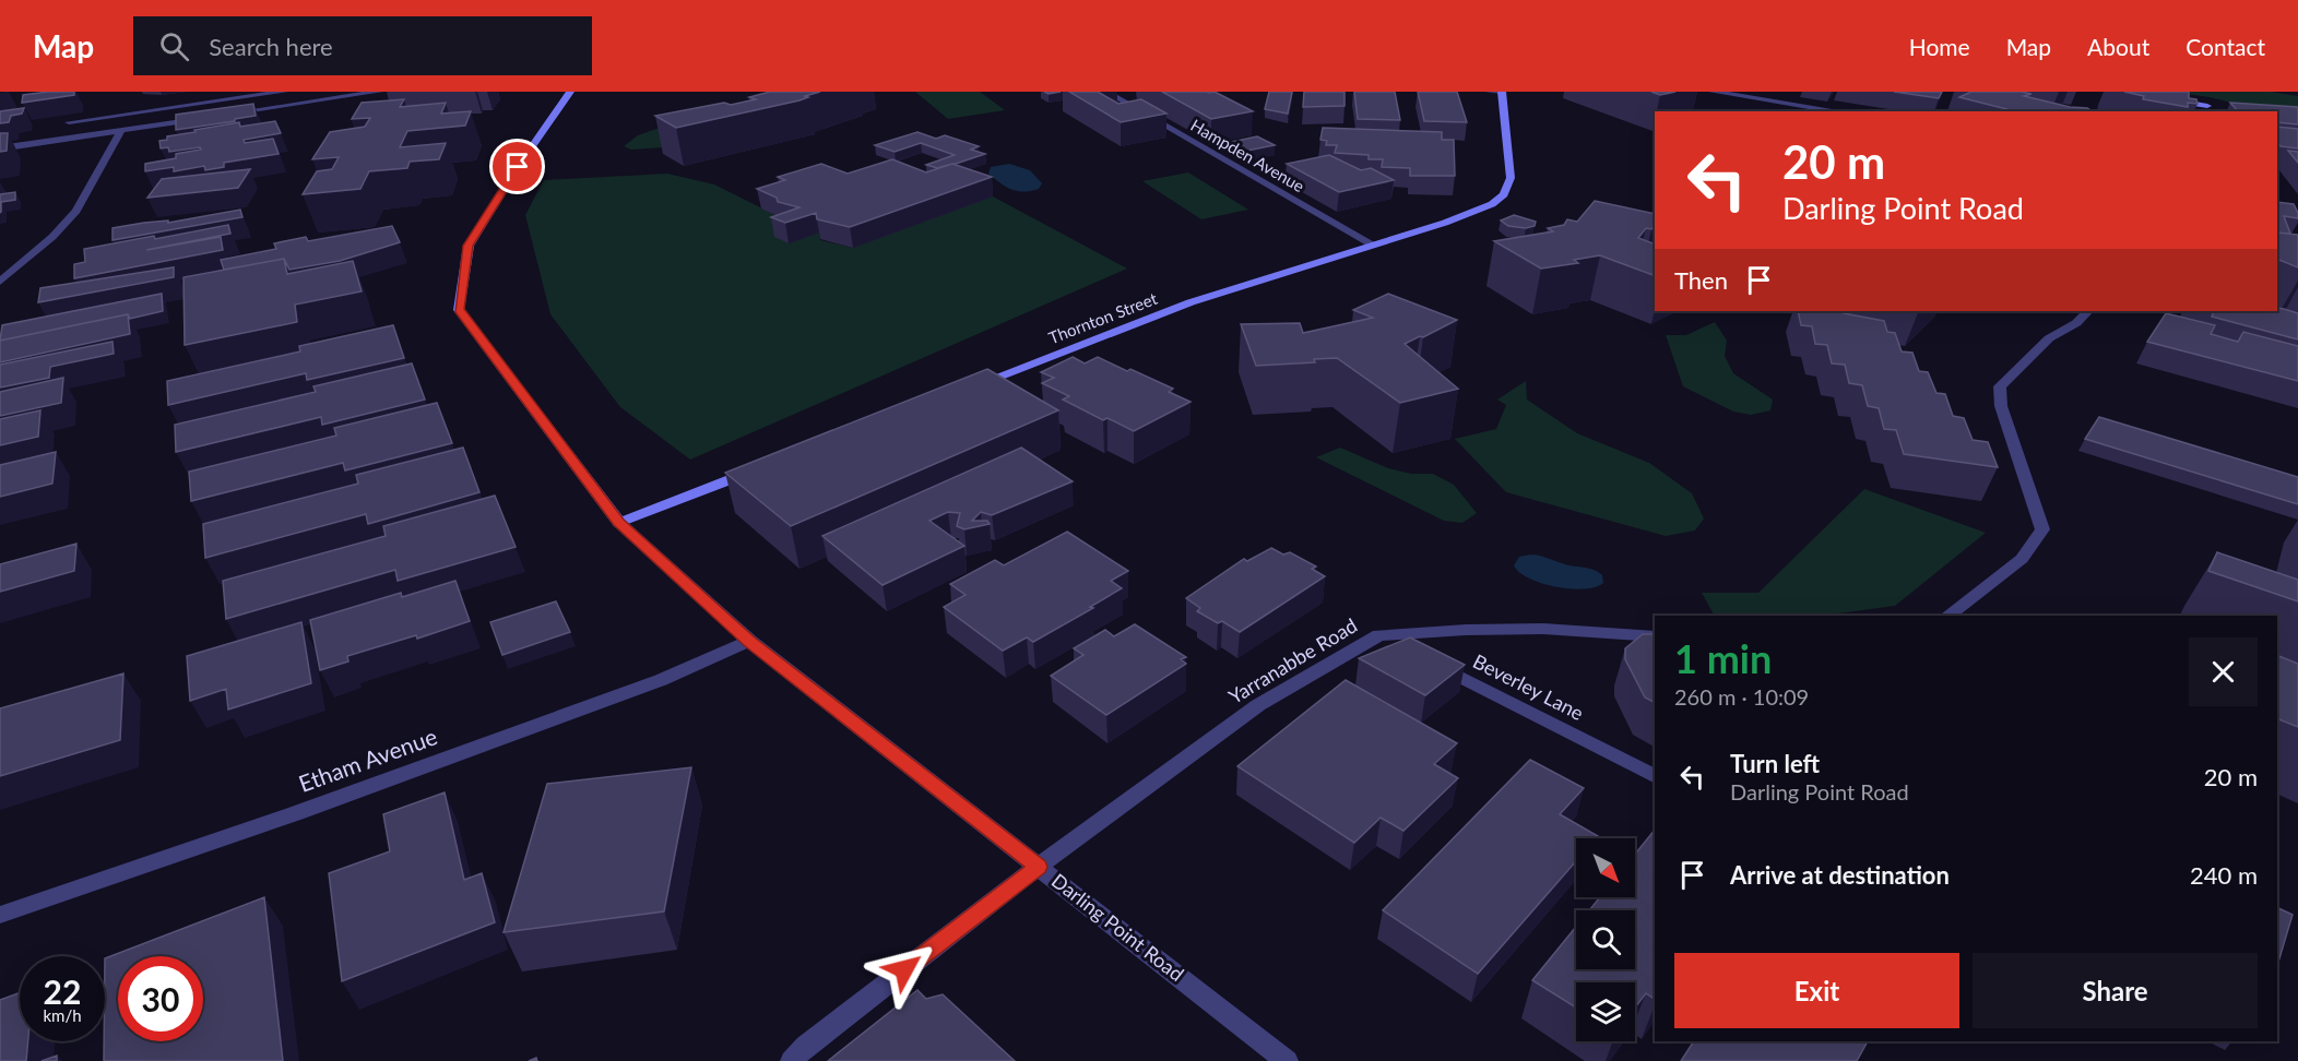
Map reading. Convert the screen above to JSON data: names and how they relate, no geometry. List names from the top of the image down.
{
  "streets": {
    "street": [
      "Hampden Avenue",
      "Thornton Street",
      "Yarranabbe Road",
      "Beverley Lane",
      "Etham Avenue",
      "Darling Point Road"
    ]
  },
  "crossings": [
    ["Hampden Avenue", "Thornton Street"],
    ["Yarranabbe Road", "Beverley Lane"],
    ["Yarranabbe Road", "Darling Point Road"],
    ["Etham Avenue", "Darling Point Road"]
  ],
  "north": "bottom right",
  "page": {
    "header": "Map",
    "search": "Search here",
    "nav": [
      "Home",
      "Map",
      "About",
      "Contact"
    ],
    "turn": ["20 m", "Darling Point Road"],
    "then": "Then",
    "heading": ["1 min", "260 m · 10:09"],
    "list": [
      {
        "name": "Turn left",
        "note": "Darling Point Road",
        "value": "20 m"
      },
      {
        "name": "Arrive at destination",
        "value": "240 m"
      }
    ],
    "buttons": ["Exit", "Share"],
    "speed": "22 km/h",
    "limit": "30"
  }
}
